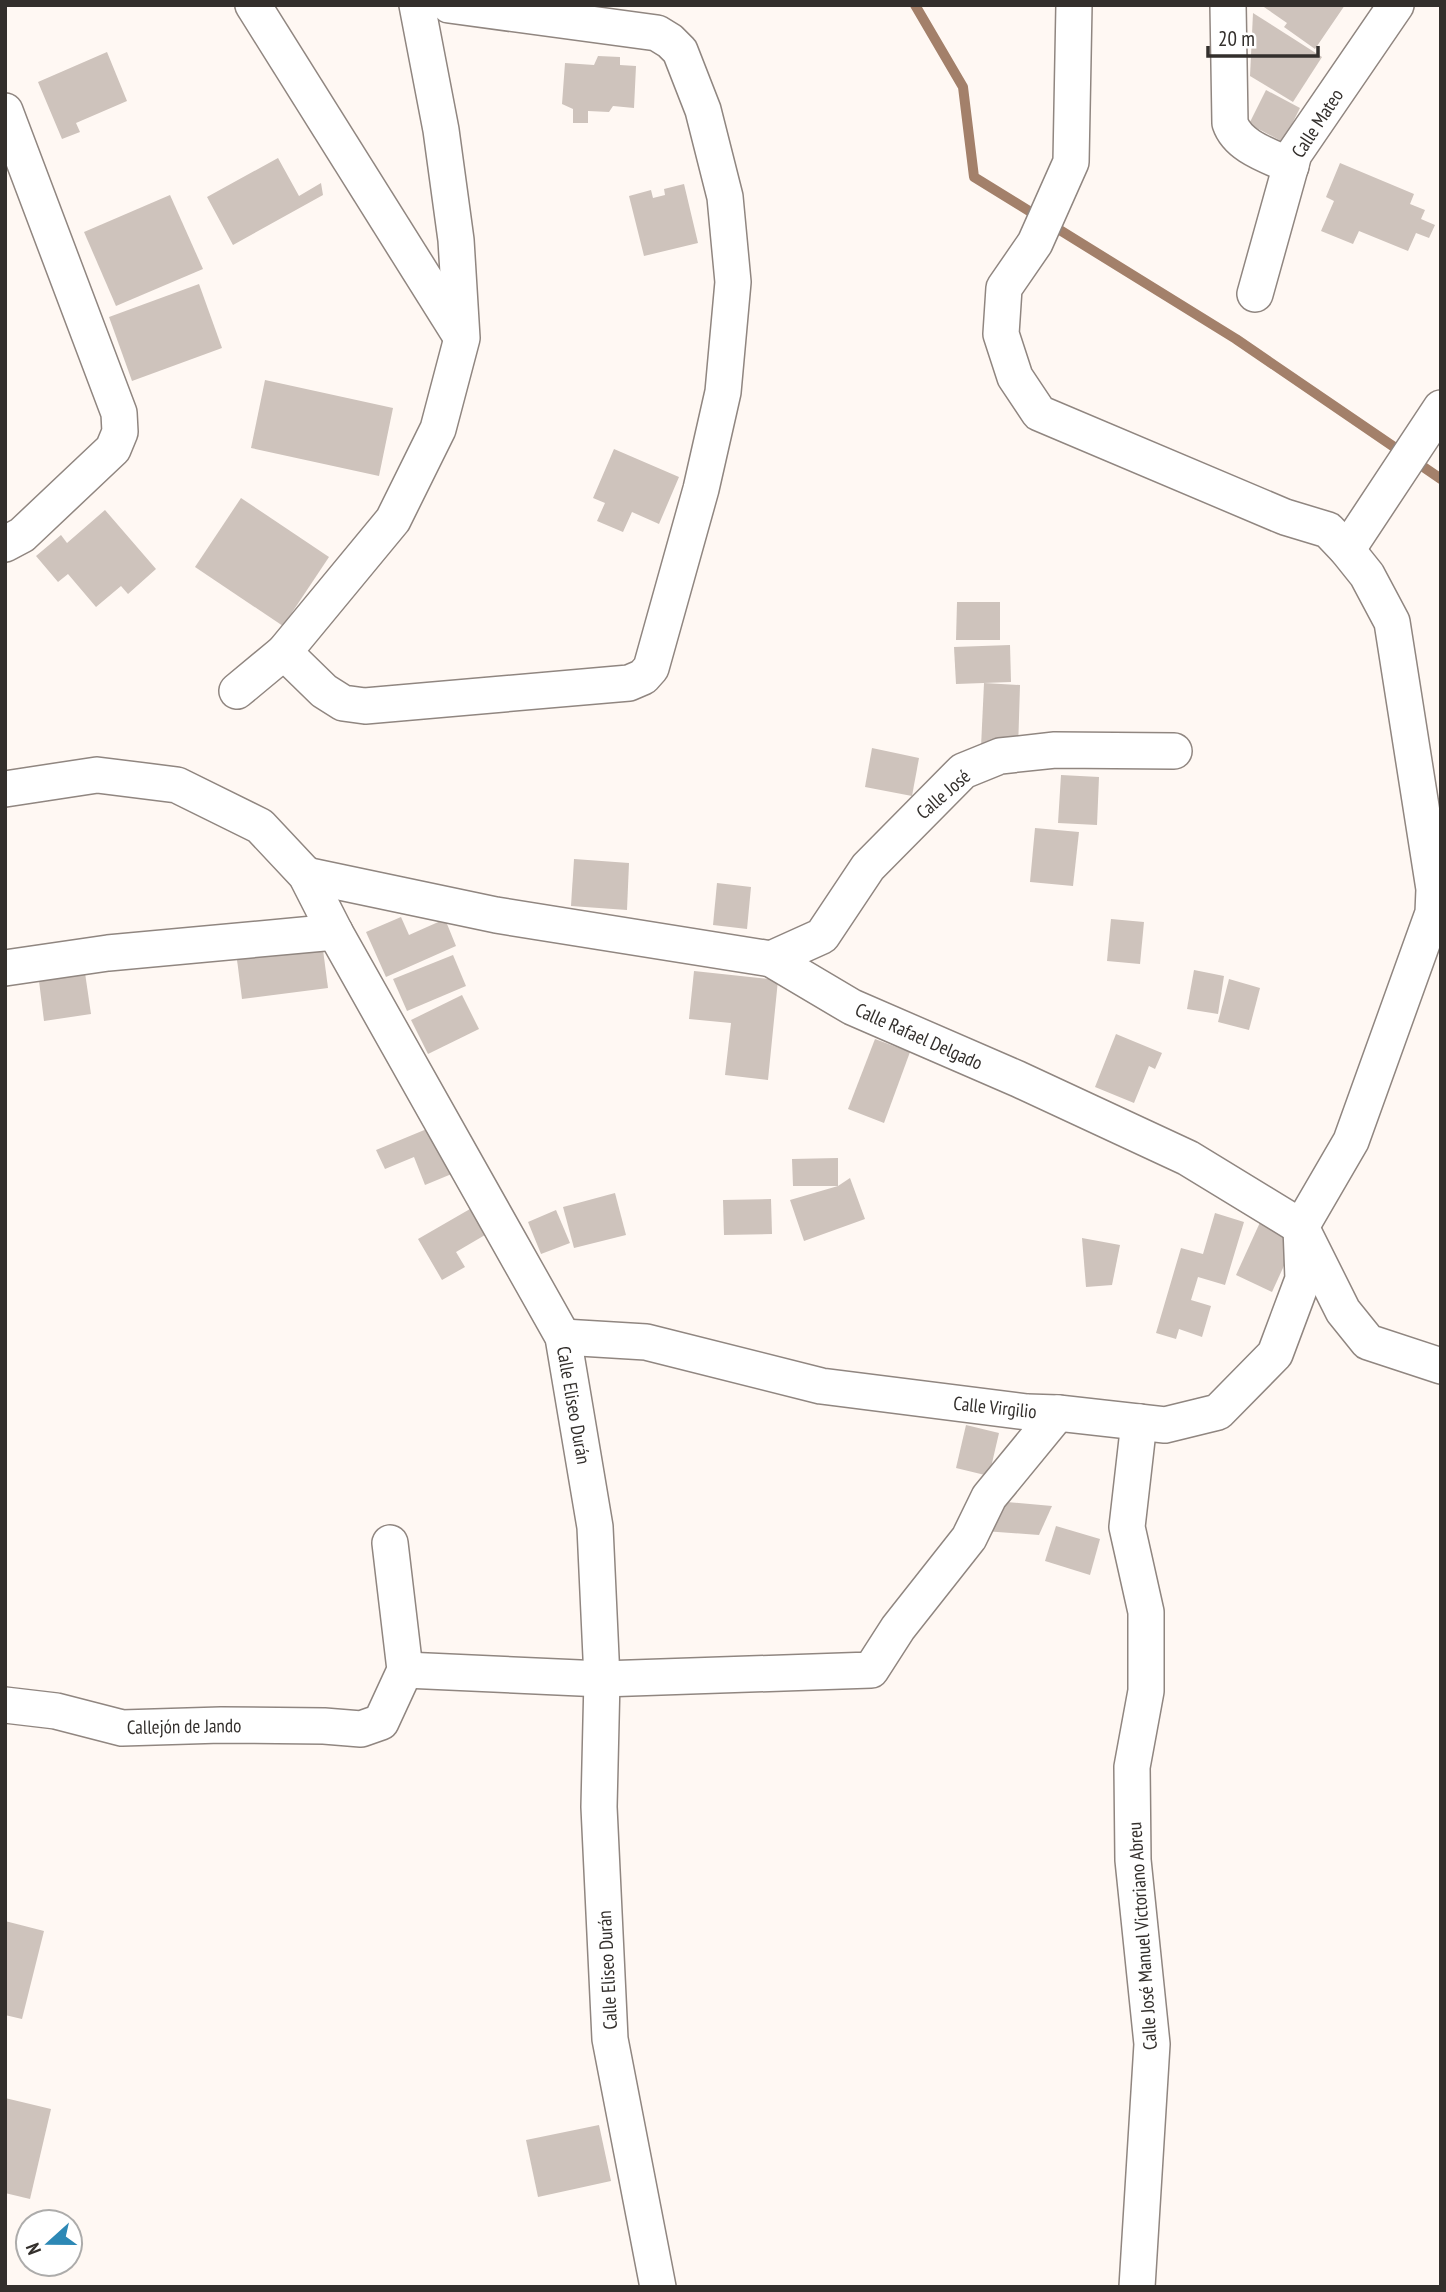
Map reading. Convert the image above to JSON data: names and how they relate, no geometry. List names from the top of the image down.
{
  "streets": {
    "street": [
      "Calle Mateo",
      "Calle José",
      "Calle Rafael Delgado",
      "Calle Eliseo Durán",
      "Calle Virgilio",
      "Callejón de Jando",
      "Calle José Manuel Victoriano Abreu"
    ]
  },
  "crossings": [
    ["Calle José", "Calle Rafael Delgado"],
    ["Calle Rafael Delgado", "Calle Eliseo Durán"],
    ["Calle Rafael Delgado", "Calle Virgilio"],
    ["Calle Eliseo Durán", "Calle Virgilio"],
    ["Calle Virgilio", "Calle José Manuel Victoriano Abreu"]
  ],
  "scale_bar": "20 m",
  "north": "left"
}
